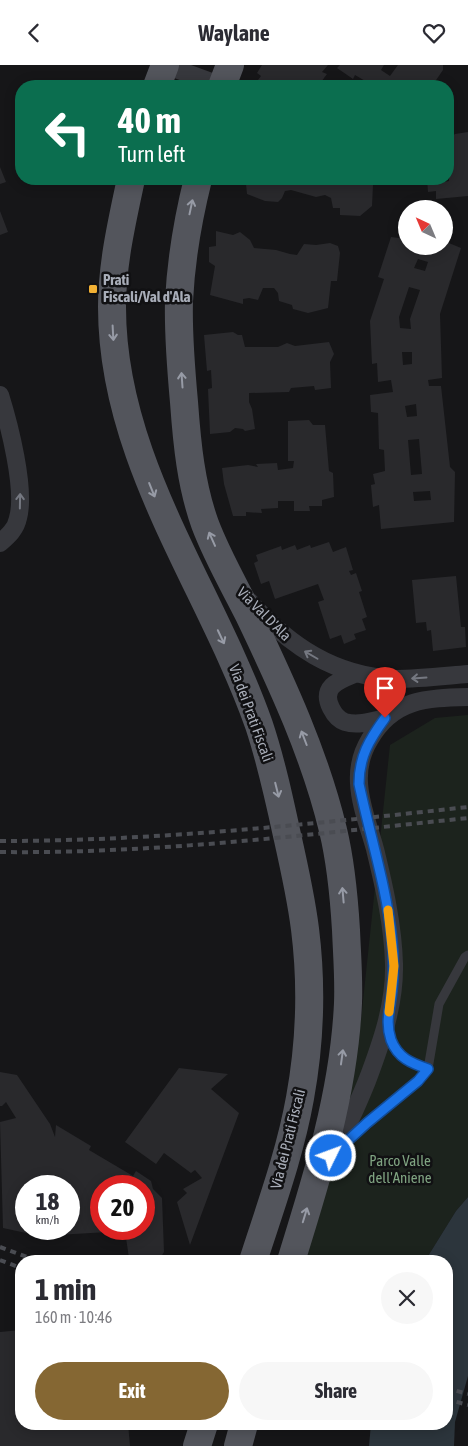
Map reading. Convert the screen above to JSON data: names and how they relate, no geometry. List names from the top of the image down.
{
  "streets": {
    "main road": ["Via dei Prati Fiscali"],
    "street": ["Via Val D'Ala"]
  },
  "one_way": ["Via Val D'Ala"],
  "parks": ["Parco Valle dell'Aniene"],
  "places": {
    "transit": ["Prati Fiscali/Val d'Ala"]
  },
  "north": "top left",
  "page": {
    "header": "Waylane",
    "turn": ["40 m", "Turn left"],
    "speed": "18 km/h",
    "limit": "20",
    "heading": ["1 min", "160 m · 10:46"],
    "buttons": ["Exit", "Share"]
  }
}
